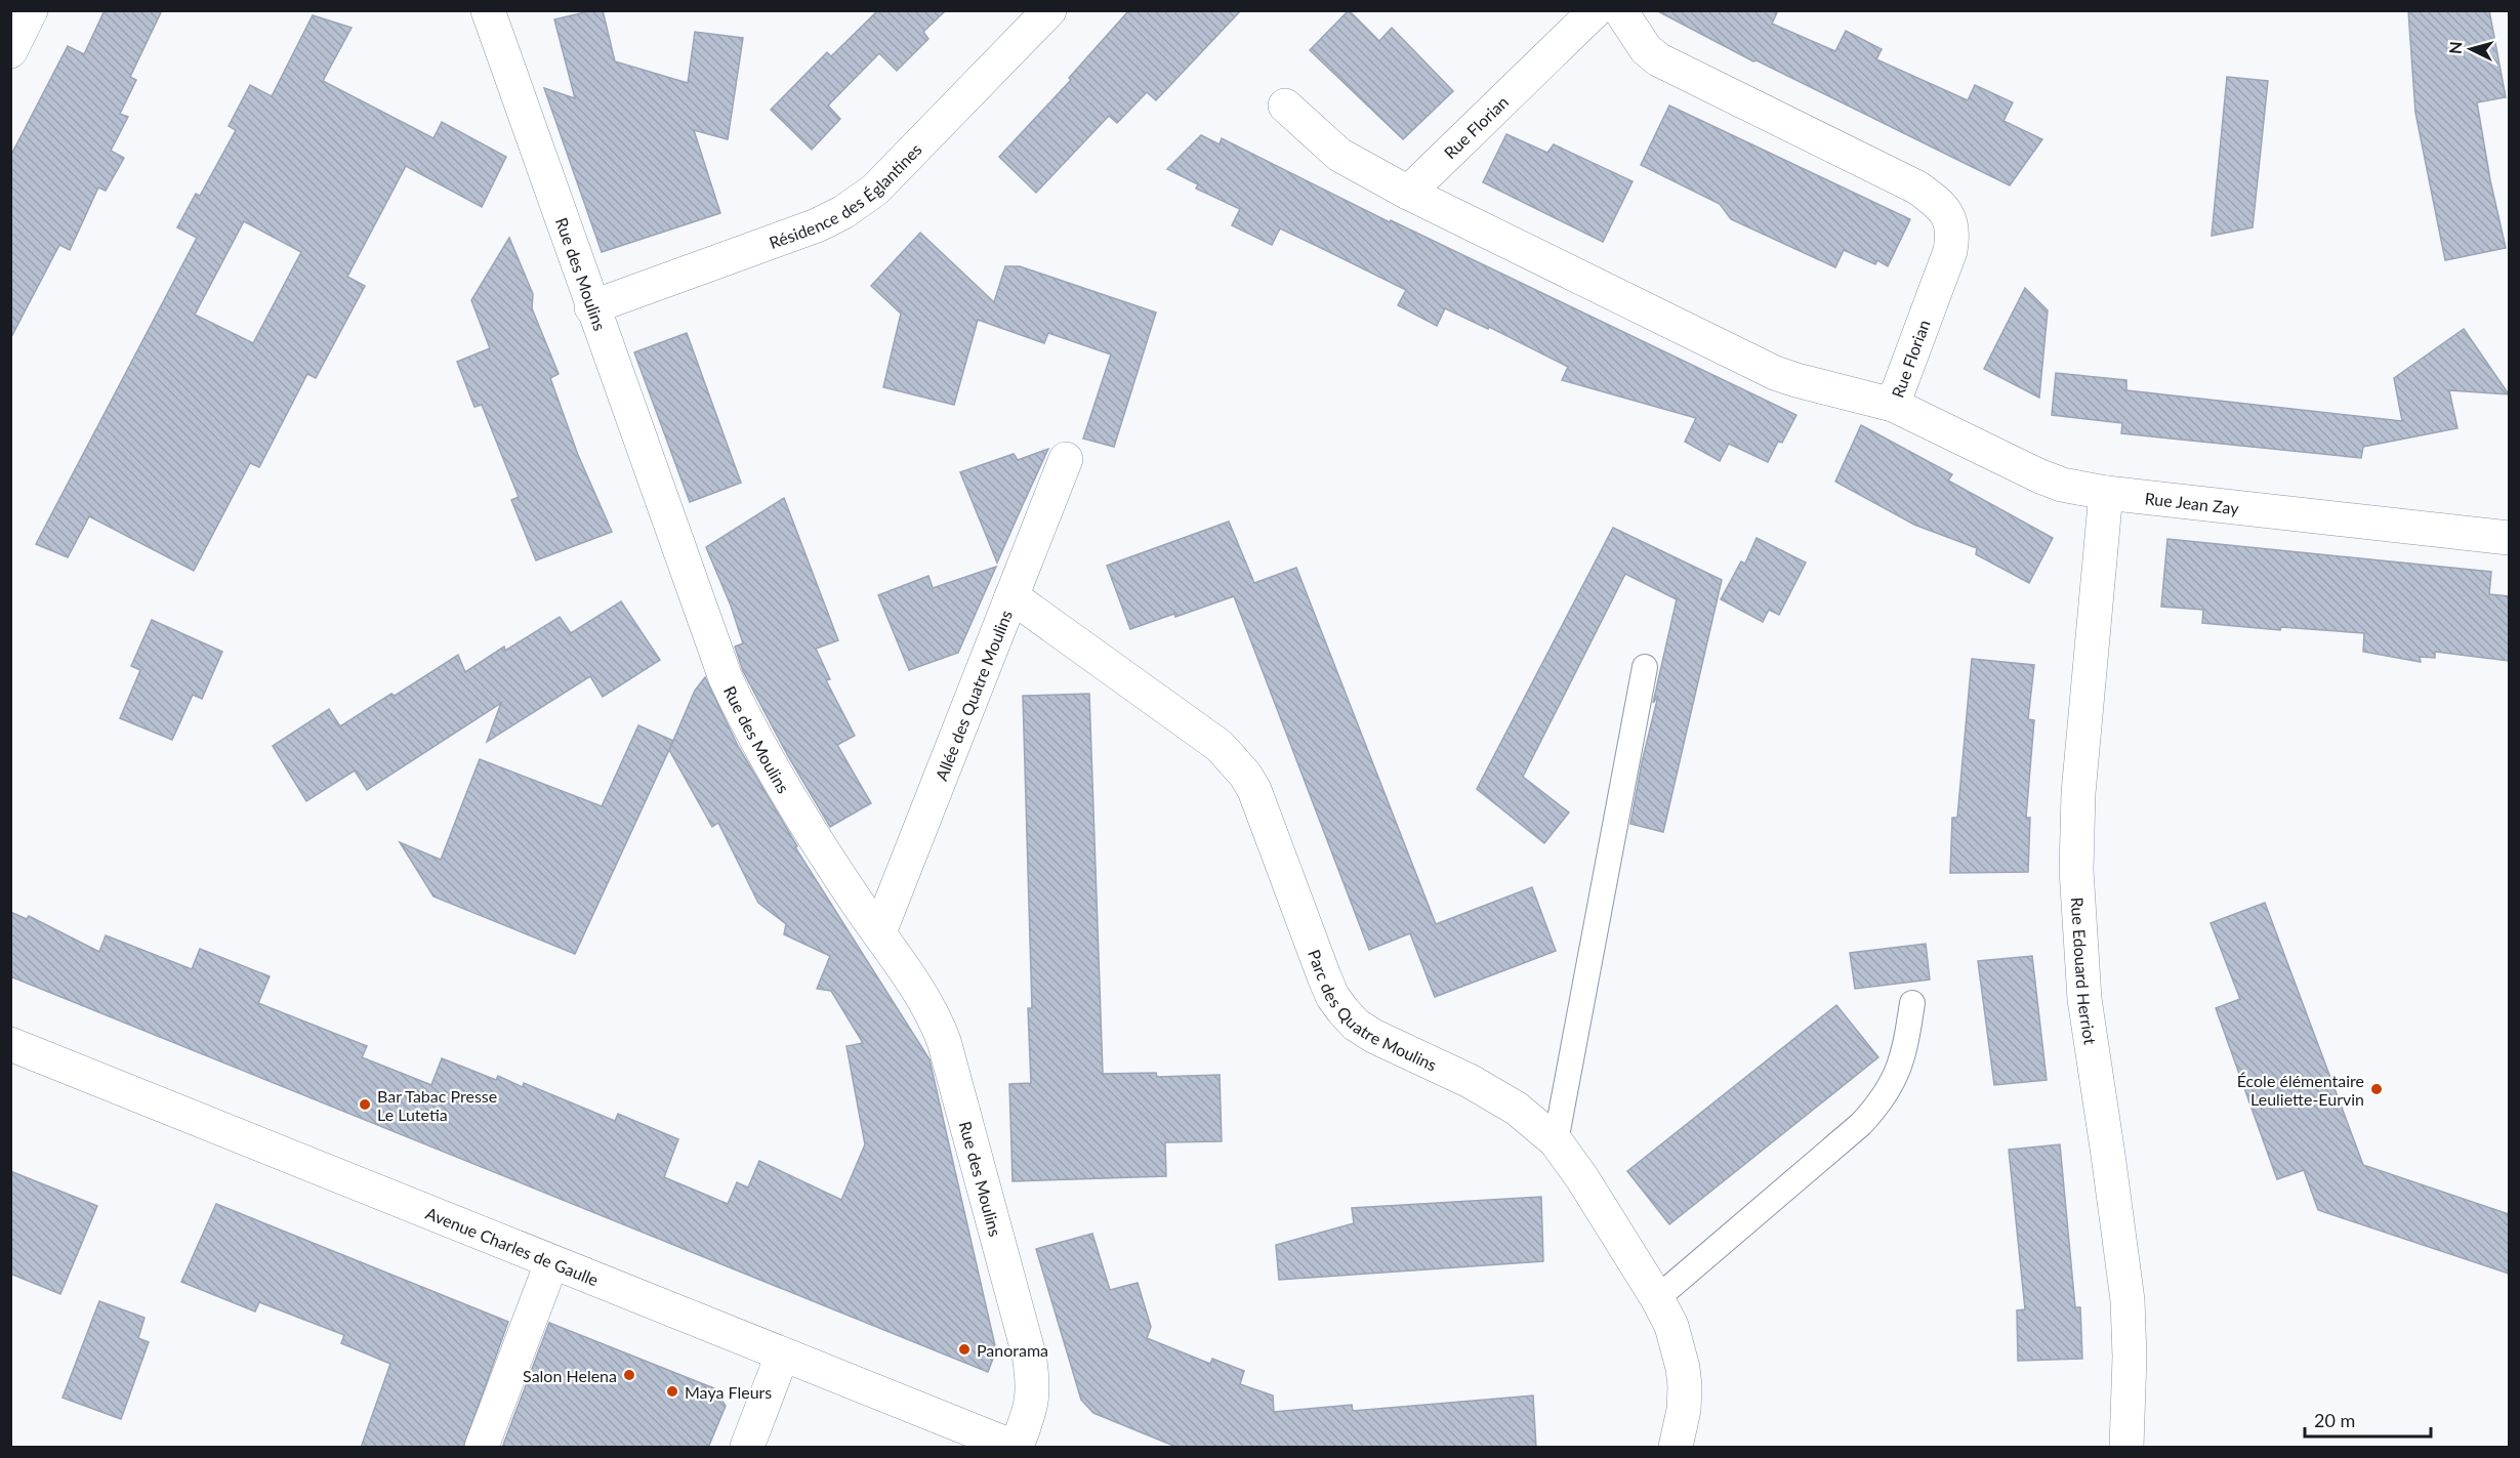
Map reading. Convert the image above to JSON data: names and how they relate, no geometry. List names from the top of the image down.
{
  "streets": {
    "street": [
      "Rue Florian",
      "Résidence des Églantines",
      "Rue des Moulins",
      "Rue Jean Zay",
      "Allée des Quatre Moulins",
      "Rue Edouard Herriot",
      "Parc des Quatre Moulins",
      "Avenue Charles de Gaulle"
    ]
  },
  "crossings": [
    ["Rue Florian", "Rue Jean Zay"],
    ["Résidence des Églantines", "Rue des Moulins"],
    ["Rue des Moulins", "Allée des Quatre Moulins"],
    ["Rue des Moulins", "Avenue Charles de Gaulle"],
    ["Rue Jean Zay", "Rue Edouard Herriot"],
    ["Allée des Quatre Moulins", "Parc des Quatre Moulins"]
  ],
  "places": [
    "École élémentaire Leuliette-Eurvin",
    "Bar Tabac Presse Le Lutetia",
    "Panorama",
    "Salon Helena",
    "Maya Fleurs"
  ],
  "scale_bar": "20 m",
  "north": "left"
}
